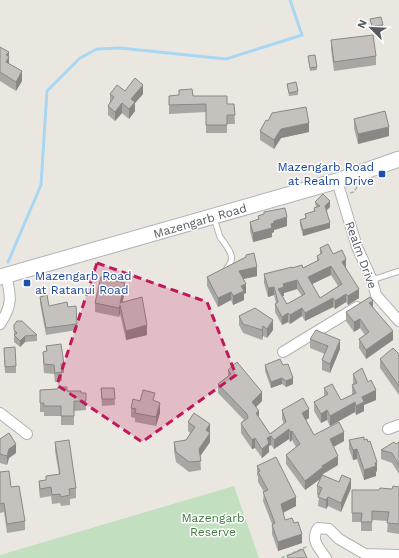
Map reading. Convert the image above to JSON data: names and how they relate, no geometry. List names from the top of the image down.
{
  "streets": {
    "main road": ["Mazengarb Road"],
    "street": ["Realm Drive"]
  },
  "crossings": [
    ["Mazengarb Road", "Realm Drive"]
  ],
  "parks": ["Mazengarb Reserve"],
  "places": {
    "transit": ["Mazengarb Road at Realm Drive", "Mazengarb Road at Ratanui Road"]
  },
  "north": "top left"
}
